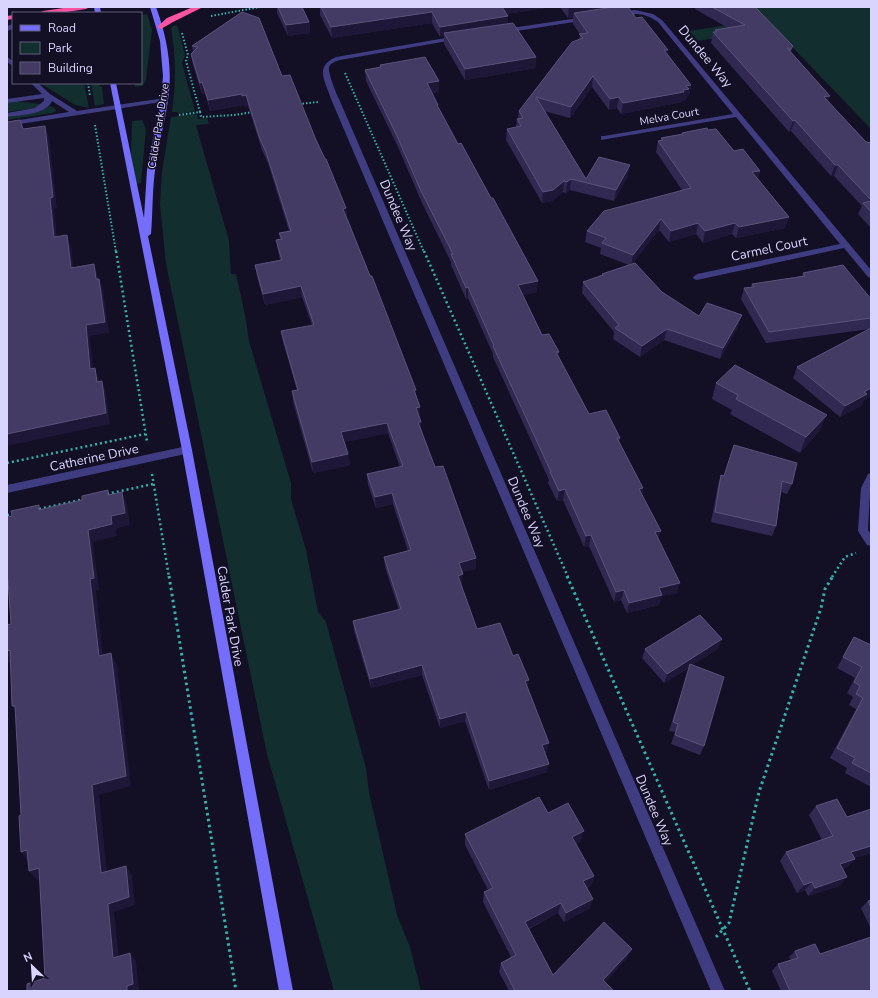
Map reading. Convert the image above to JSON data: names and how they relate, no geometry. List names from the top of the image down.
{
  "streets": {
    "street": [
      "Dundee Way",
      "Melva Court",
      "Calder Park Drive",
      "Carmel Court",
      "Catherine Drive"
    ]
  },
  "crossings": [
    ["Dundee Way", "Melva Court"],
    ["Dundee Way", "Carmel Court"],
    ["Calder Park Drive", "Catherine Drive"]
  ],
  "legend": ["Road", "Park", "Building"],
  "north": "top left"
}
